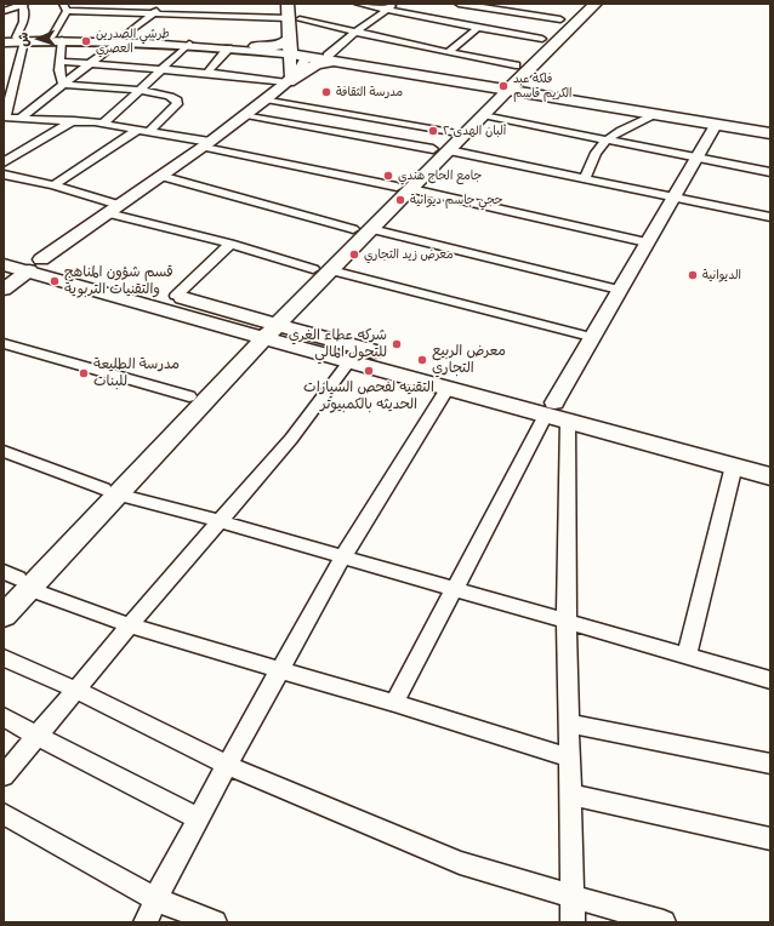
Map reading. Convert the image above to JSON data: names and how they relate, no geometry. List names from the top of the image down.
{
  "places": [
    "طرشي الصدرين العصري",
    "فلكة عبد الكريم قاسم",
    "مدرسة الثقافة",
    "ألبان الهدى ٢",
    "جامع الحاج هندي",
    "حجي جاسم ديوانية",
    "معرض زيد التجاري",
    "الديوانية",
    "قسم شؤون المناهج والتقنيات التربوية",
    "شركه عطاء الغري للتحول المالي",
    "معرض الربيع التجاري",
    "التقنيه لفحص السيارات الحديثه بالكمبيوتر",
    "مدرسة الطليعة للبنات"
  ],
  "north": "left"
}
